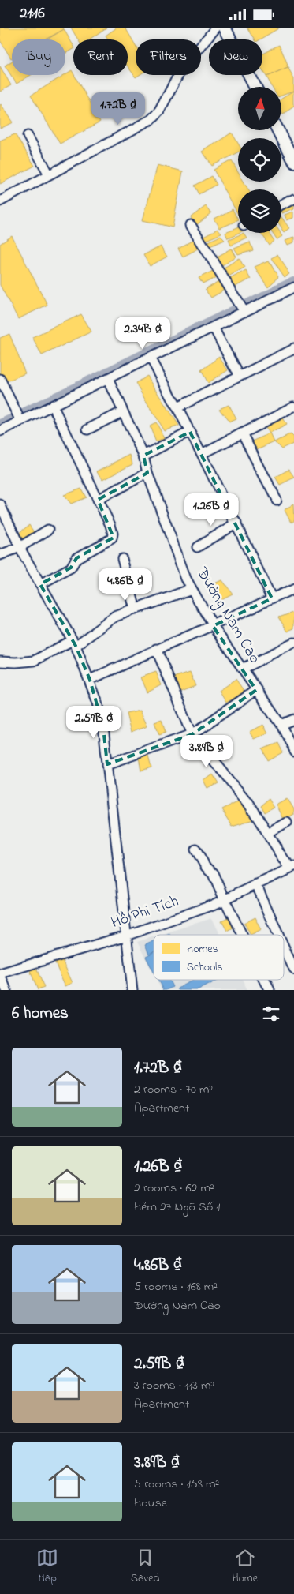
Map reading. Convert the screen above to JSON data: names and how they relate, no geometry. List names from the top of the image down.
{
  "streets": {
    "street": ["Đường Nam Cao", "Hồ Phi Tích"]
  },
  "legend": ["Homes", "Schools"],
  "north": "top",
  "page": {
    "status": "21:16",
    "chip": [
      "Buy",
      "Rent",
      "Filters",
      "New"
    ],
    "price": [
      "1.72B ₫",
      "2.34B ₫",
      "1.26B ₫",
      "4.86B ₫",
      "2.59B ₫",
      "3.89B ₫"
    ],
    "heading": "6 homes",
    "list": [
      {
        "name": "1.72B ₫",
        "note": "2 rooms · 70 m² · Apartment"
      },
      {
        "name": "1.26B ₫",
        "note": "2 rooms · 62 m² · Hẻm 27 Ngõ Số 1"
      },
      {
        "name": "4.86B ₫",
        "note": "5 rooms · 168 m² · Đường Nam Cao"
      },
      {
        "name": "2.59B ₫",
        "note": "3 rooms · 113 m² · Apartment"
      },
      {
        "name": "3.89B ₫",
        "note": "5 rooms · 158 m² · House"
      }
    ],
    "tabs": ["Map", "Saved", "Home"]
  }
}
